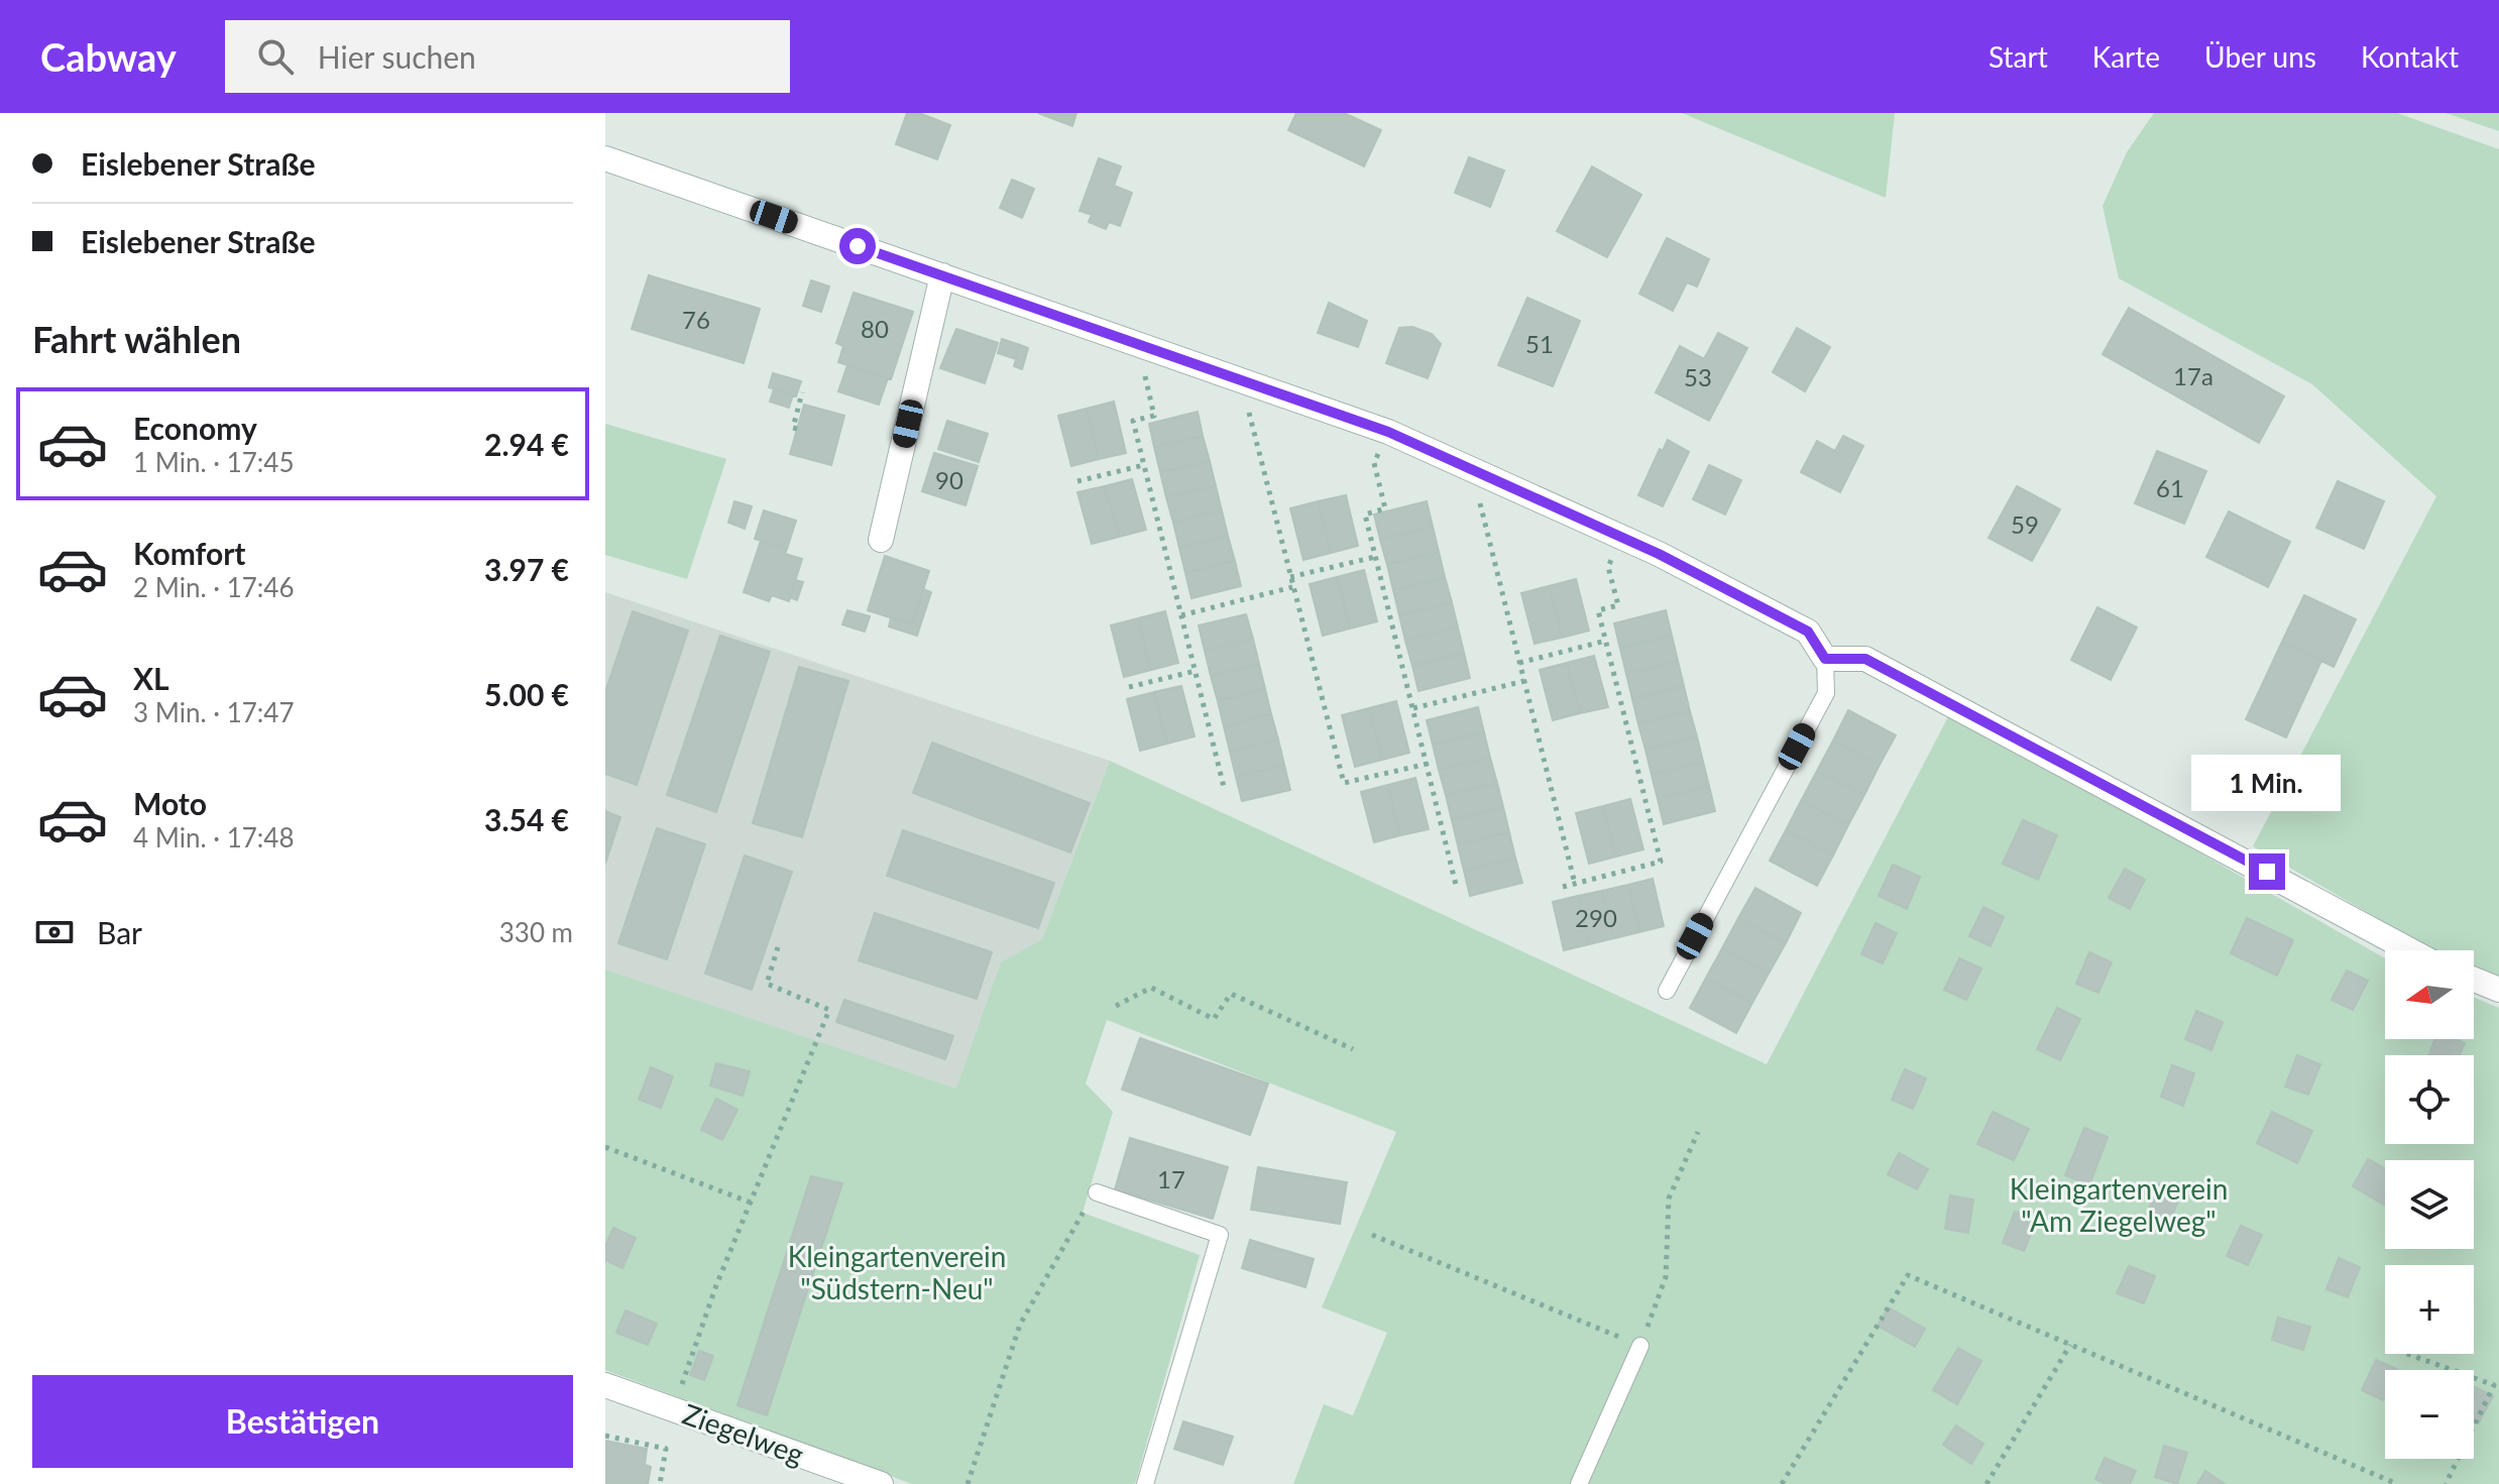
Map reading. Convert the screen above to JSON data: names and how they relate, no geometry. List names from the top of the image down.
{
  "streets": {
    "street": ["Ziegelweg"]
  },
  "parks": ["Kleingartenverein \"Am Ziegelweg\"", "Kleingartenverein \"Südstern-Neu\""],
  "house_numbers": [
    "76",
    "80",
    "51",
    "17a",
    "53",
    "90",
    "61",
    "59",
    "290",
    "17"
  ],
  "north": "left",
  "page": {
    "header": "Cabway",
    "search": "Hier suchen",
    "nav": [
      "Start",
      "Karte",
      "Über uns",
      "Kontakt"
    ],
    "banner": ["Eislebener Straße", "Eislebener Straße"],
    "heading": "Fahrt wählen",
    "list": [
      {
        "name": "Economy",
        "note": "1 Min. · 17:45",
        "value": "2.94 €"
      },
      {
        "name": "Komfort",
        "note": "2 Min. · 17:46",
        "value": "3.97 €"
      },
      {
        "name": "XL",
        "note": "3 Min. · 17:47",
        "value": "5.00 €"
      },
      {
        "name": "Moto",
        "note": "4 Min. · 17:48",
        "value": "3.54 €"
      }
    ],
    "bubble": "1 Min.",
    "pay": ["Bar", "330 m"],
    "map_buttons": ["+", "−"],
    "buttons": "Bestätigen"
  }
}
